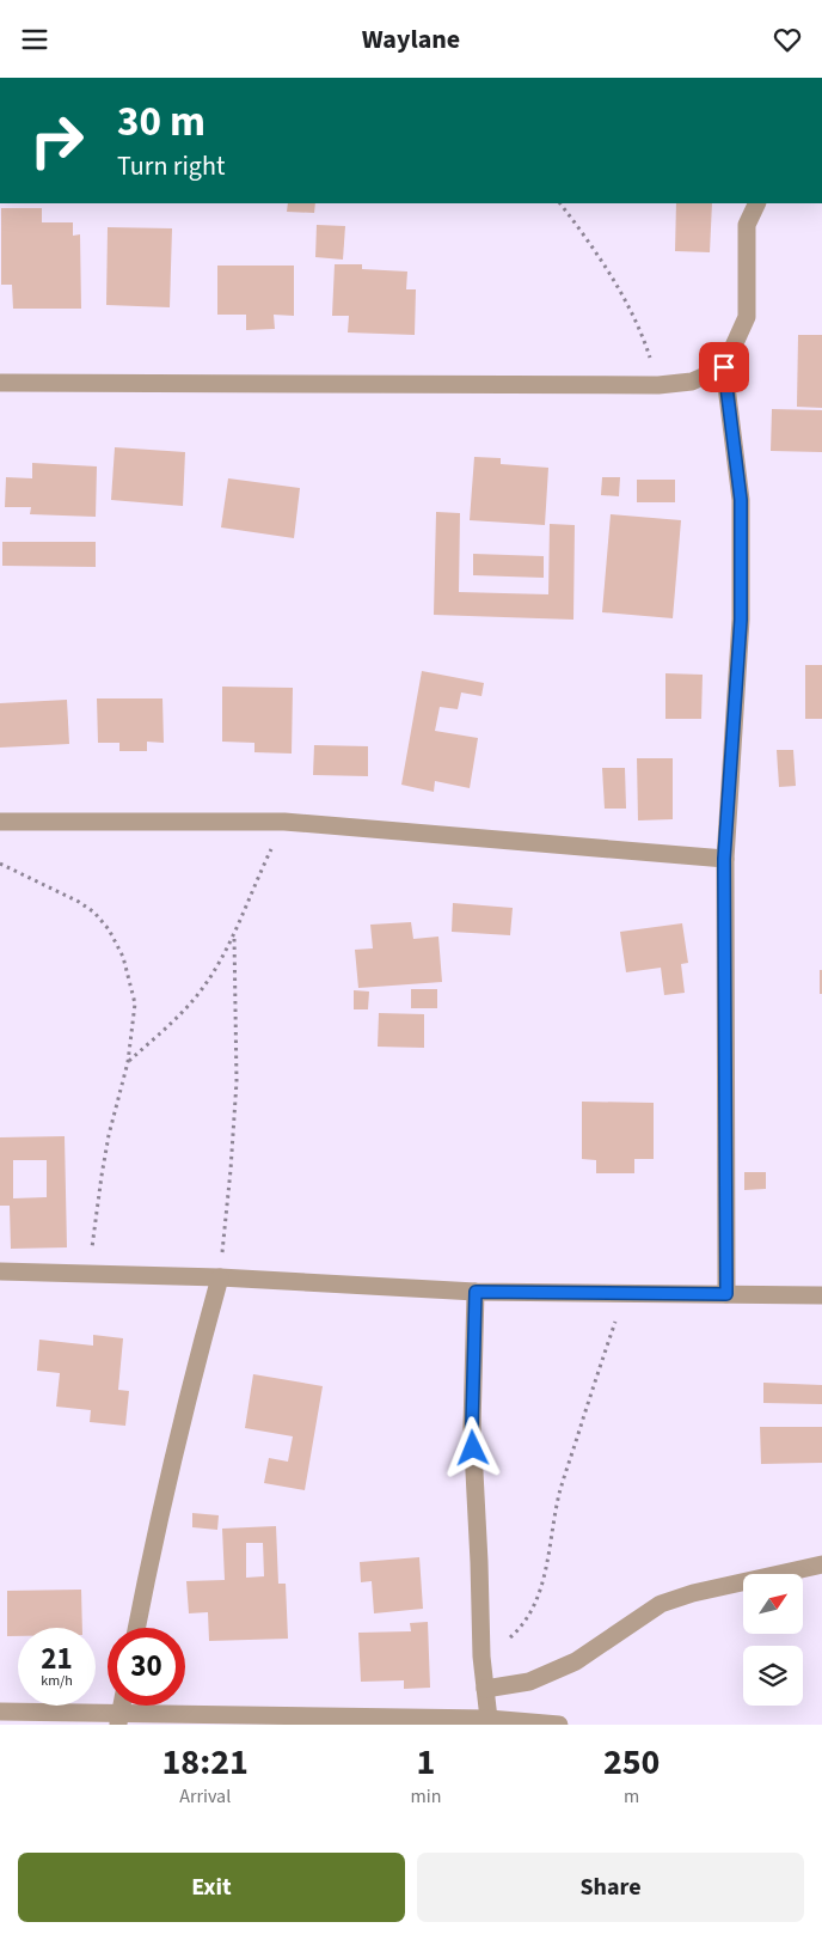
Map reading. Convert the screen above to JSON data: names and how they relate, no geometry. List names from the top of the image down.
{
  "north": "top right",
  "page": {
    "header": "Waylane",
    "turn": ["30 m", "Turn right"],
    "speed": "21 km/h",
    "limit": "30",
    "eta": [
      "18:21",
      "Arrival",
      "1",
      "min",
      "250",
      "m"
    ],
    "buttons": ["Exit", "Share"]
  }
}
